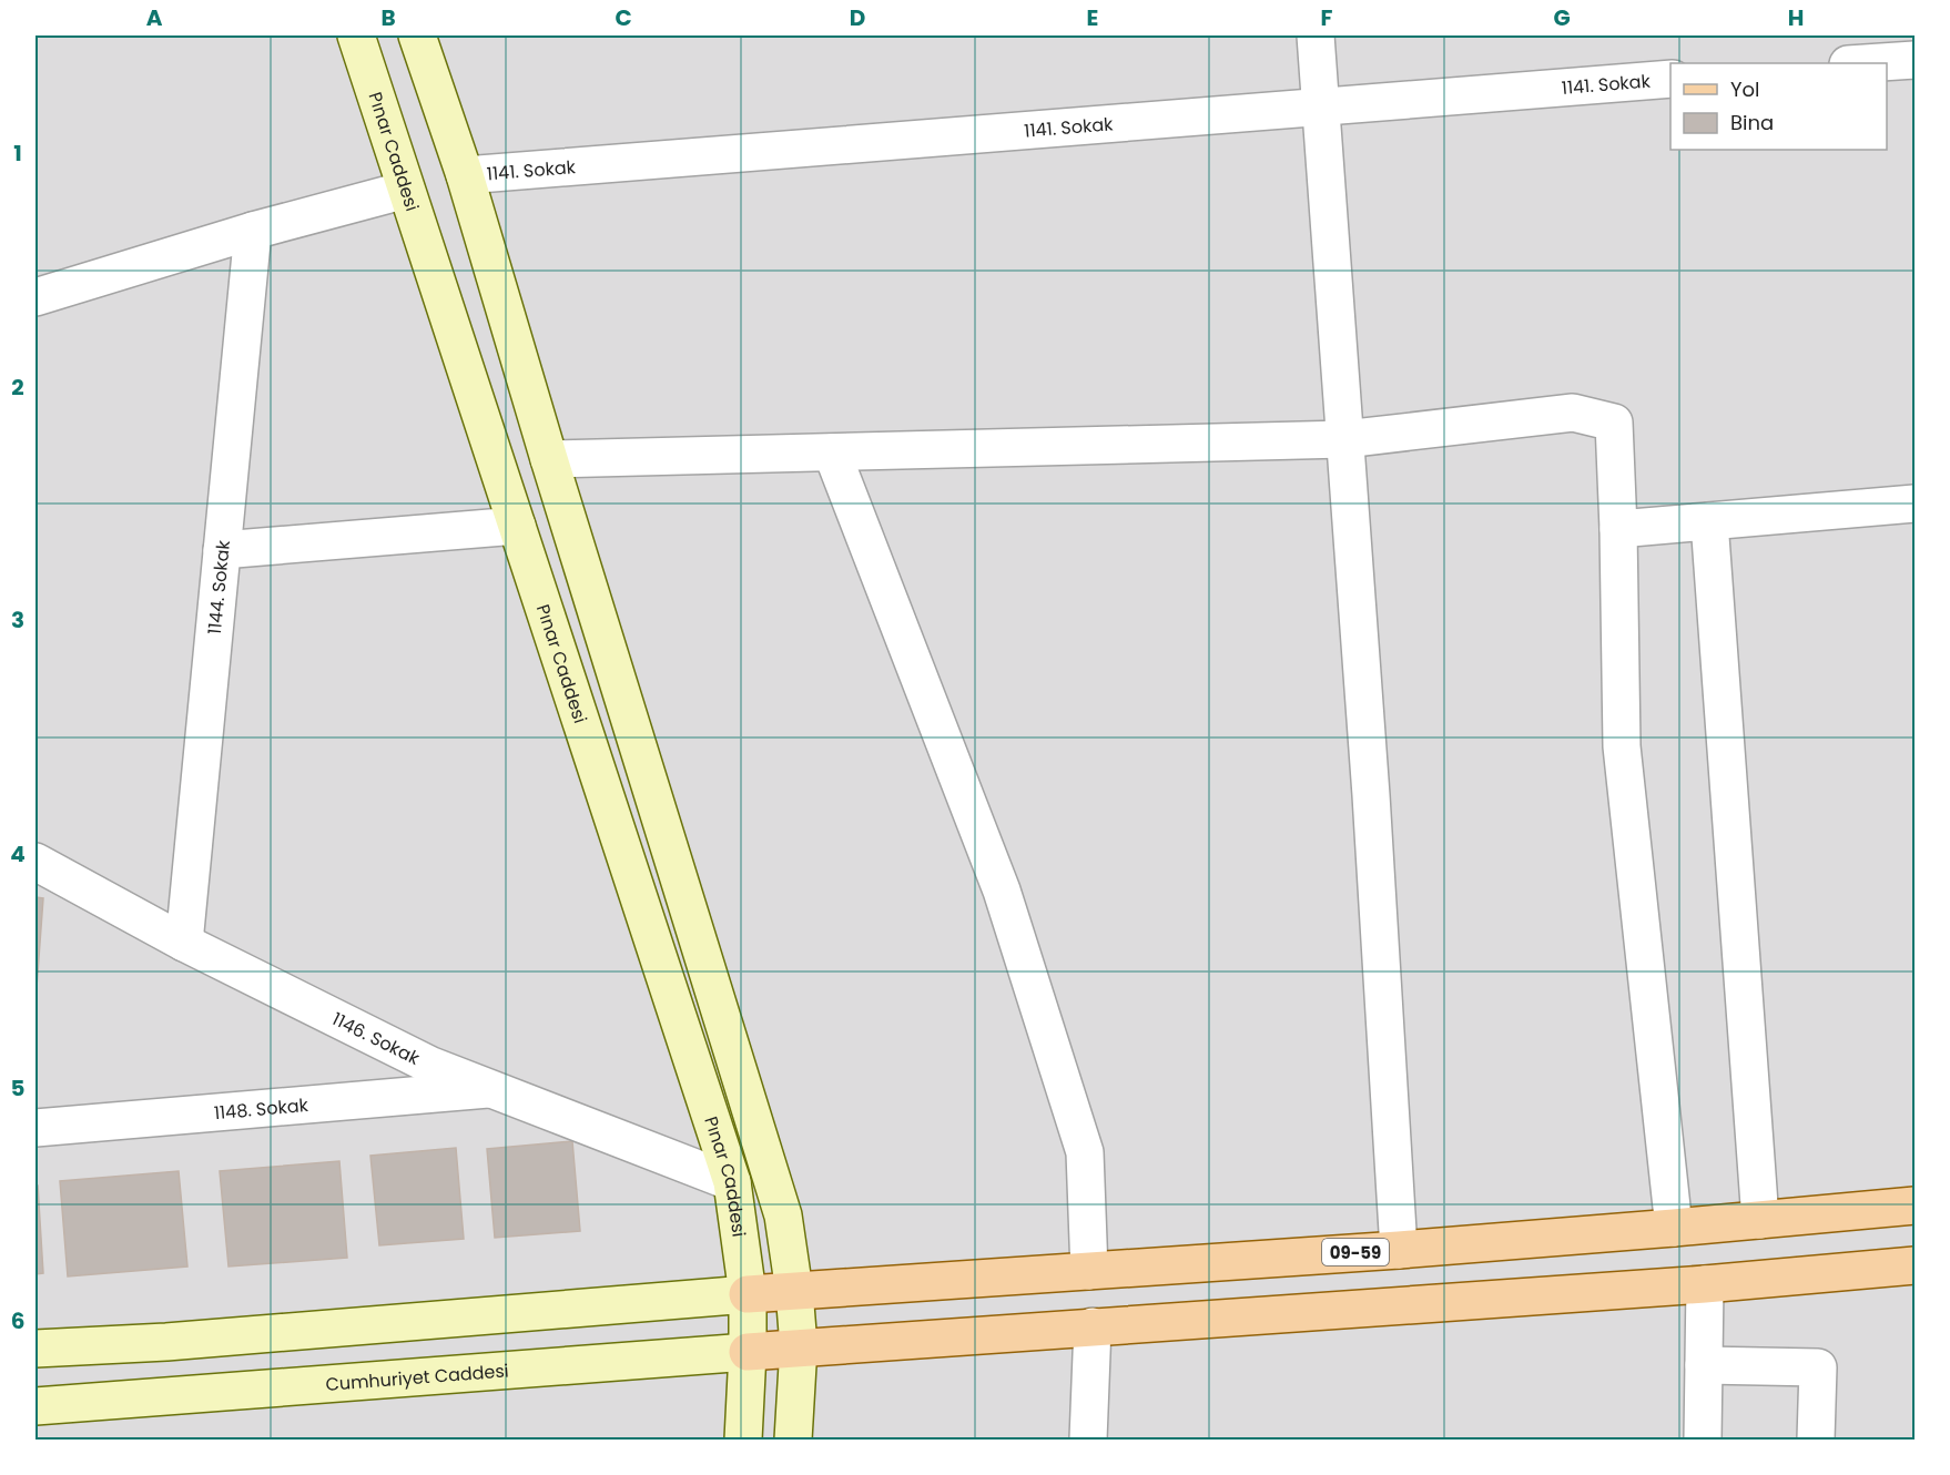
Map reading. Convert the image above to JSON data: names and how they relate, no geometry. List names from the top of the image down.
{
  "streets": {
    "main road": ["Pınar Caddesi", "09-59", "Cumhuriyet Caddesi"],
    "street": [
      "1141. Sokak",
      "1144. Sokak",
      "1146. Sokak",
      "1148. Sokak"
    ]
  },
  "crossings": [
    ["Pınar Caddesi", "1146. Sokak"],
    ["Pınar Caddesi", "Cumhuriyet Caddesi"],
    ["1144. Sokak", "1146. Sokak"],
    ["1146. Sokak", "1148. Sokak"]
  ],
  "legend": ["Yol", "Bina"],
  "grid": {
    "columns": [
      "A",
      "B",
      "C",
      "D",
      "E",
      "F",
      "G",
      "H"
    ],
    "rows": [
      "1",
      "2",
      "3",
      "4",
      "5",
      "6"
    ]
  }
}
